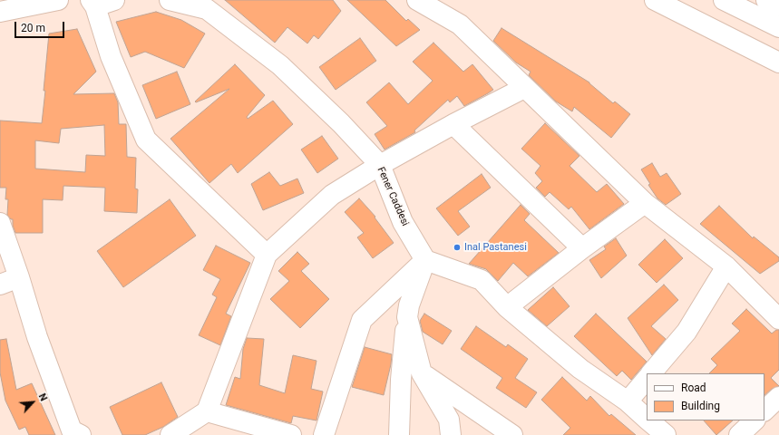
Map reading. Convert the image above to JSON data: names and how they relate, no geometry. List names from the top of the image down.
{
  "streets": {
    "street": ["Fener Caddesi"]
  },
  "places": ["Inal Pastanesi"],
  "legend": ["Road", "Building"],
  "scale_bar": "20 m",
  "north": "top right"
}
